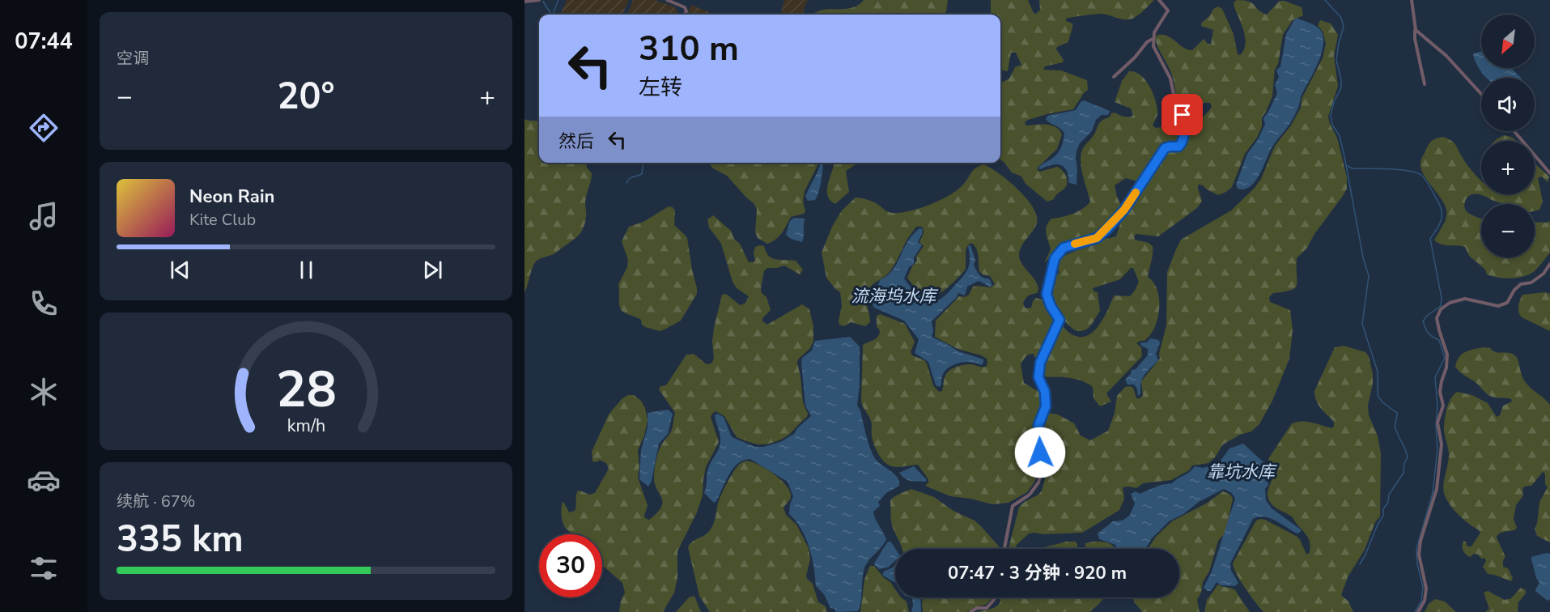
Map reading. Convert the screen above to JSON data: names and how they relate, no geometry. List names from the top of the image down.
{
  "water": ["流海坞水库", "靠坑水库"],
  "north": "bottom left",
  "page": {
    "tabs": "07:44",
    "tile": [
      "空调",
      ["续航 · 67%", "335 km"]
    ],
    "map_buttons": ["+", "−"],
    "turn": ["310 m", "左转"],
    "heat": ["−", "20°", "+"],
    "then": "然后",
    "song": ["Neon Rain", "Kite Club"],
    "limit": "30",
    "trip": "07:47 · 3 分钟 · 920 m",
    "gauge": ["28", "km/h"]
  }
}
